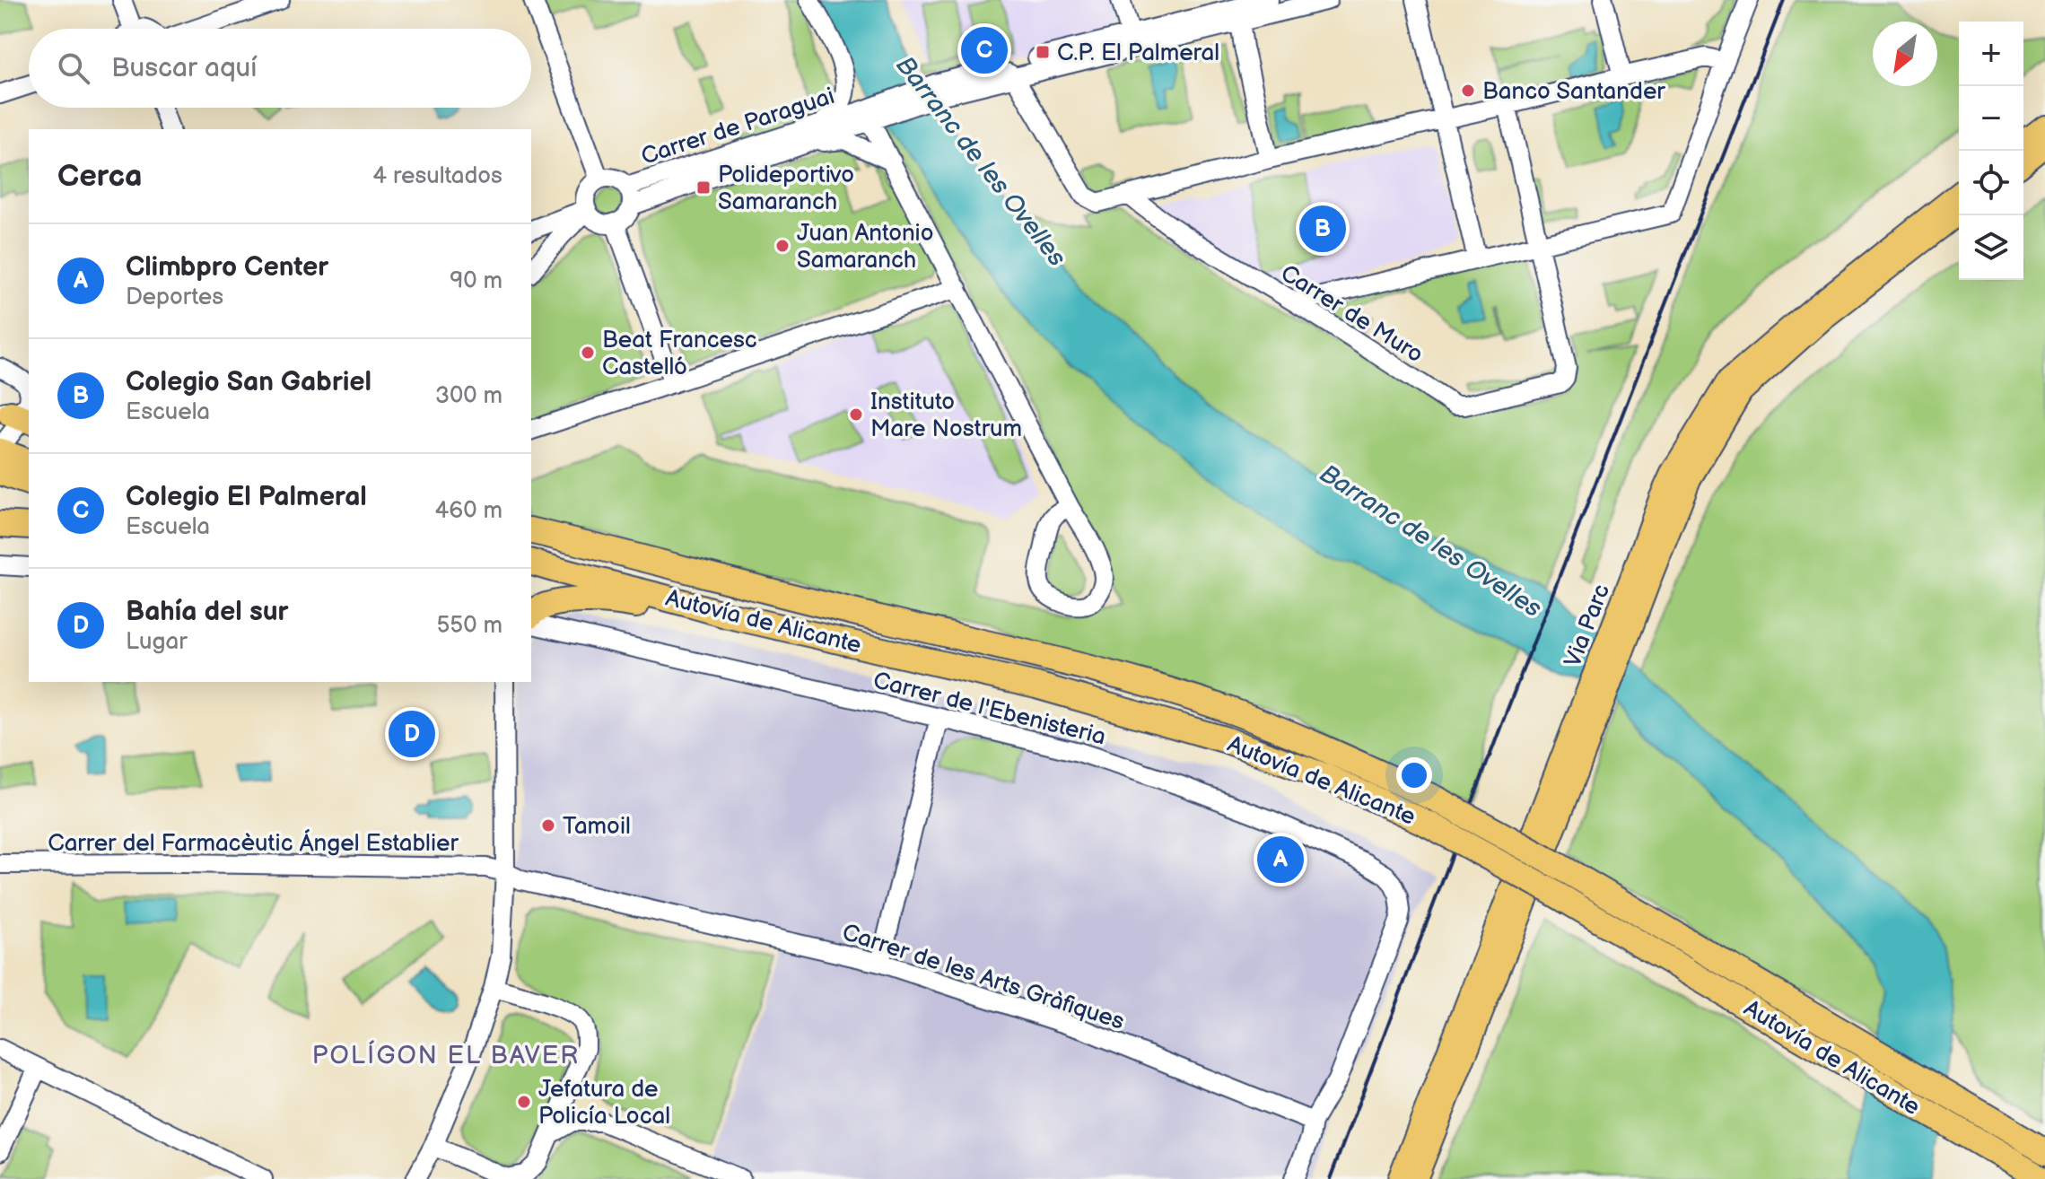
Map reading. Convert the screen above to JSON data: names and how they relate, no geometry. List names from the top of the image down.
{
  "streets": {
    "highway": ["Autovía de Alicante"],
    "main road": ["Via Parc"],
    "street": [
      "Carrer de Paraguai",
      "Carrer de Muro",
      "Carrer de l'Ebenisteria",
      "Carrer del Farmacèutic Ángel Establier",
      "Carrer de les Arts Gràfiques"
    ]
  },
  "crossings": [
    ["Carrer de l'Ebenisteria", "Carrer de les Arts Gràfiques"],
    ["Carrer del Farmacèutic Ángel Establier", "Carrer de les Arts Gràfiques"]
  ],
  "districts": ["POLÍGON EL BAVER"],
  "water": ["Barranc de les Ovelles"],
  "places": {
    "transit": ["C.P. El Palmeral", "Polideportivo Samaranch"],
    "other": [
      "Banco Santander",
      "Juan Antonio Samaranch",
      "Beat Francesc Castelló",
      "Instituto Mare Nostrum",
      "Tamoil",
      "Jefatura de Policía Local"
    ]
  },
  "north": "bottom left",
  "page": {
    "map_buttons": ["+", "−"],
    "pins": [
      "C",
      "B",
      "D",
      "A"
    ],
    "search": "Buscar aquí",
    "heading": ["Cerca", "4 resultados"],
    "list": [
      {
        "mark": "A",
        "name": "Climbpro Center",
        "note": "Deportes",
        "value": "90 m"
      },
      {
        "mark": "B",
        "name": "Colegio San Gabriel",
        "note": "Escuela",
        "value": "300 m"
      },
      {
        "mark": "C",
        "name": "Colegio El Palmeral",
        "note": "Escuela",
        "value": "460 m"
      },
      {
        "mark": "D",
        "name": "Bahía del sur",
        "note": "Lugar",
        "value": "550 m"
      }
    ]
  }
}
